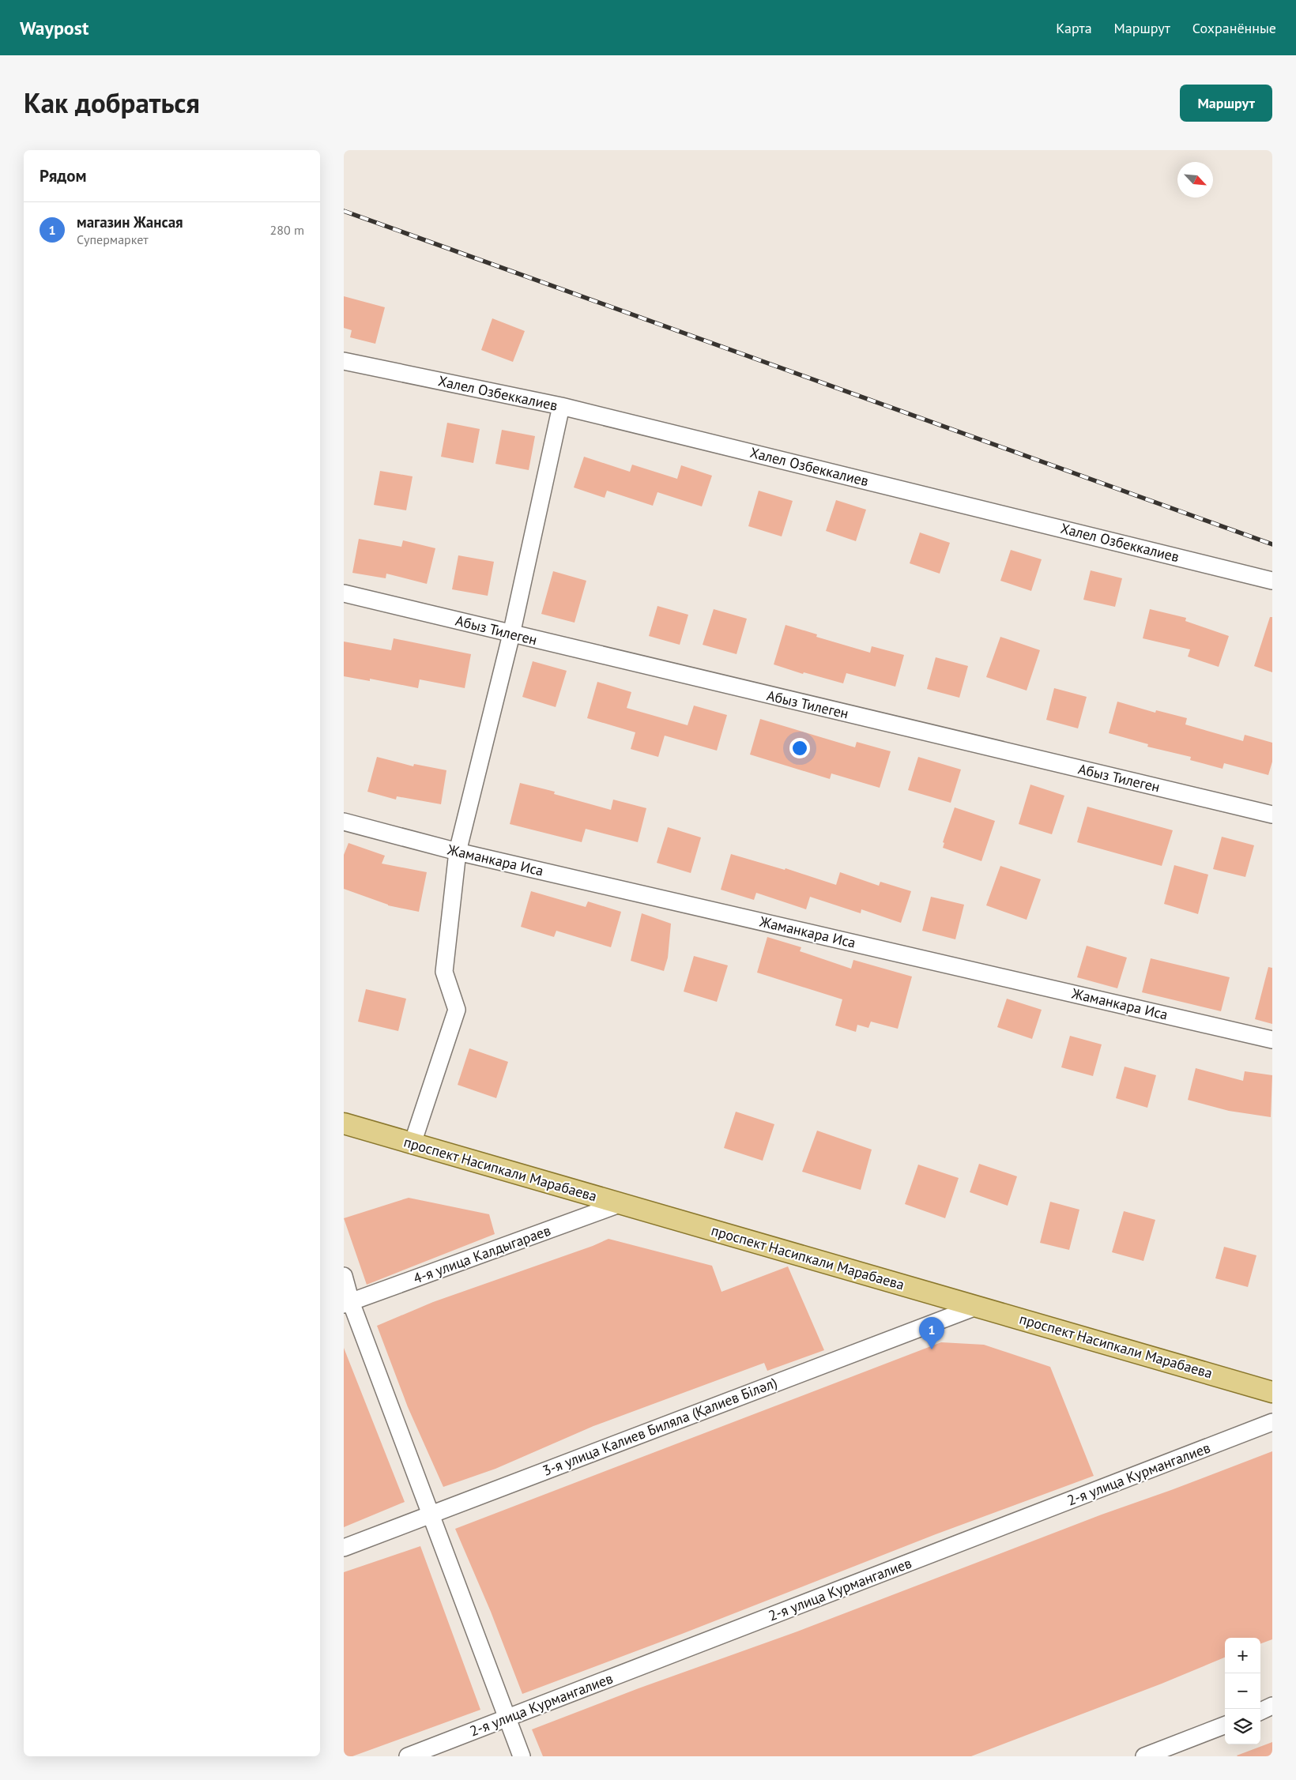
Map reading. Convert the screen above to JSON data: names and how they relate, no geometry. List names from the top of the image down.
{
  "streets": {
    "main road": ["проспект Насипкали Марабаева"],
    "street": [
      "Халел Озбеккалиев",
      "Абыз Тилеген",
      "Жаманкара Иса",
      "4-я улица Калдыгараев",
      "3-я улица Калиев Биляла (Қалиев Біләл)",
      "2-я улица Курмангалиев"
    ]
  },
  "crossings": [
    ["проспект Насипкали Марабаева", "4-я улица Калдыгараев"],
    ["проспект Насипкали Марабаева", "3-я улица Калиев Биляла (Қалиев Біләл)"]
  ],
  "north": "bottom right",
  "page": {
    "header": "Waypost",
    "nav": ["Карта", "Маршрут", "Сохранённые"],
    "title": "Как добраться",
    "buttons": "Маршрут",
    "heading": "Рядом",
    "list": [
      {
        "mark": "1",
        "name": "магазин Жансая",
        "note": "Супермаркет",
        "value": "280 m"
      }
    ],
    "pins": "1",
    "map_buttons": ["+", "−"]
  }
}
